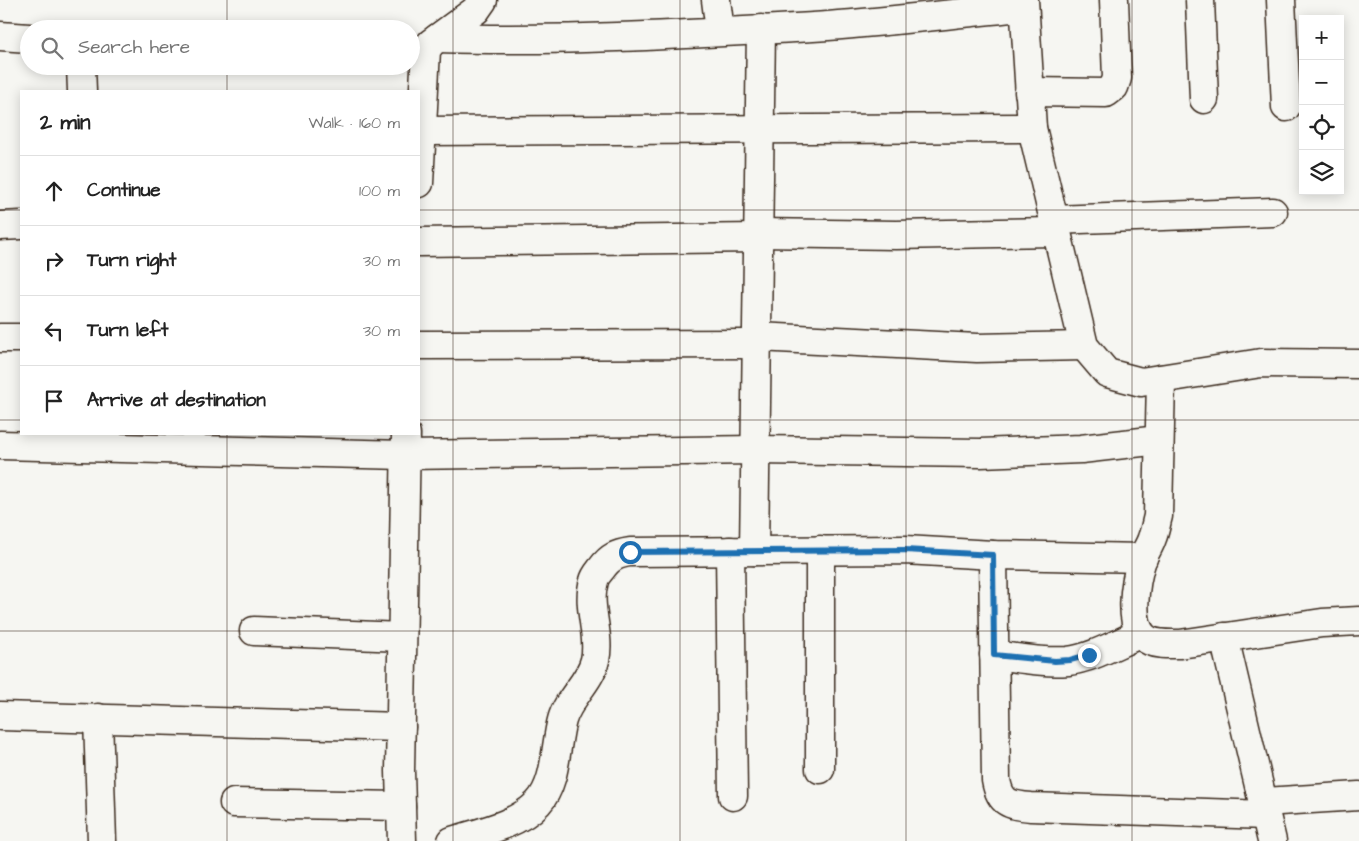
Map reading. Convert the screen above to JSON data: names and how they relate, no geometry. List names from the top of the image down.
{
  "page": {
    "map_buttons": ["+", "−"],
    "search": "Search here",
    "heading": ["2 min", "Walk · 160 m"],
    "list": [
      ["Continue", "100 m"],
      ["Turn right", "30 m"],
      ["Turn left", "30 m"],
      "Arrive at destination"
    ]
  }
}
